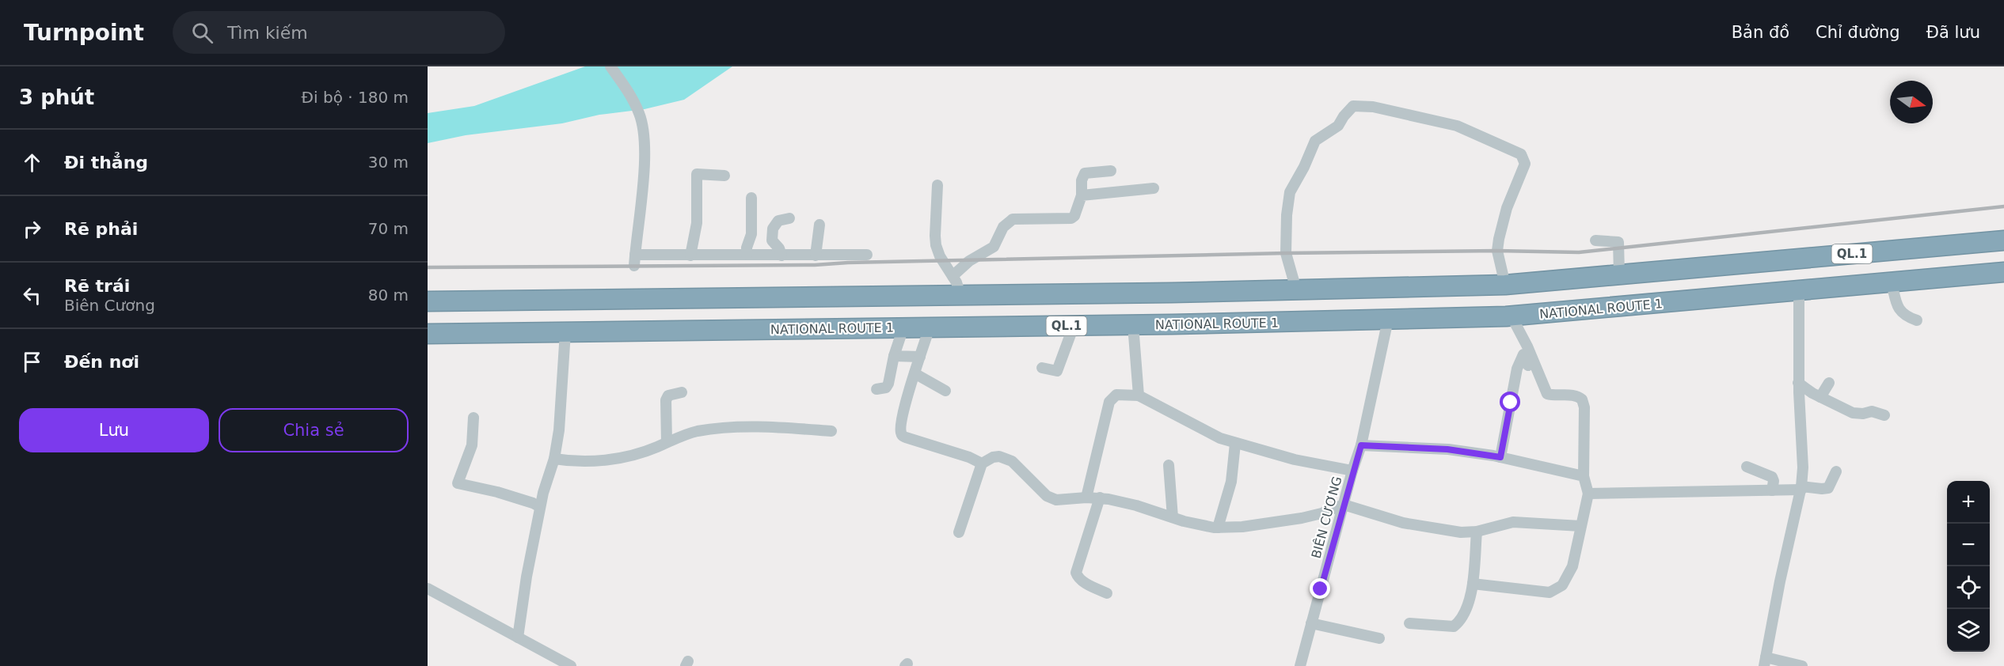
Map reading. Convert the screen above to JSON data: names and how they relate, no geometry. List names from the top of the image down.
{
  "streets": {
    "highway": ["QL.1", "NATIONAL ROUTE 1"],
    "street": ["BIÊN CƯƠNG"]
  },
  "crossings": [
    ["NATIONAL ROUTE 1", "BIÊN CƯƠNG"]
  ],
  "north": "right",
  "page": {
    "header": "Turnpoint",
    "search": "Tìm kiếm",
    "nav": ["Bản đồ", "Chỉ đường", "Đã lưu"],
    "heading": ["3 phút", "Đi bộ · 180 m"],
    "list": [
      ["Đi thẳng", "30 m"],
      ["Rẽ phải", "70 m"],
      ["Rẽ trái", "Biên Cương", "80 m"],
      "Đến nơi"
    ],
    "buttons": ["Lưu", "Chia sẻ"],
    "map_buttons": ["+", "−"]
  }
}
